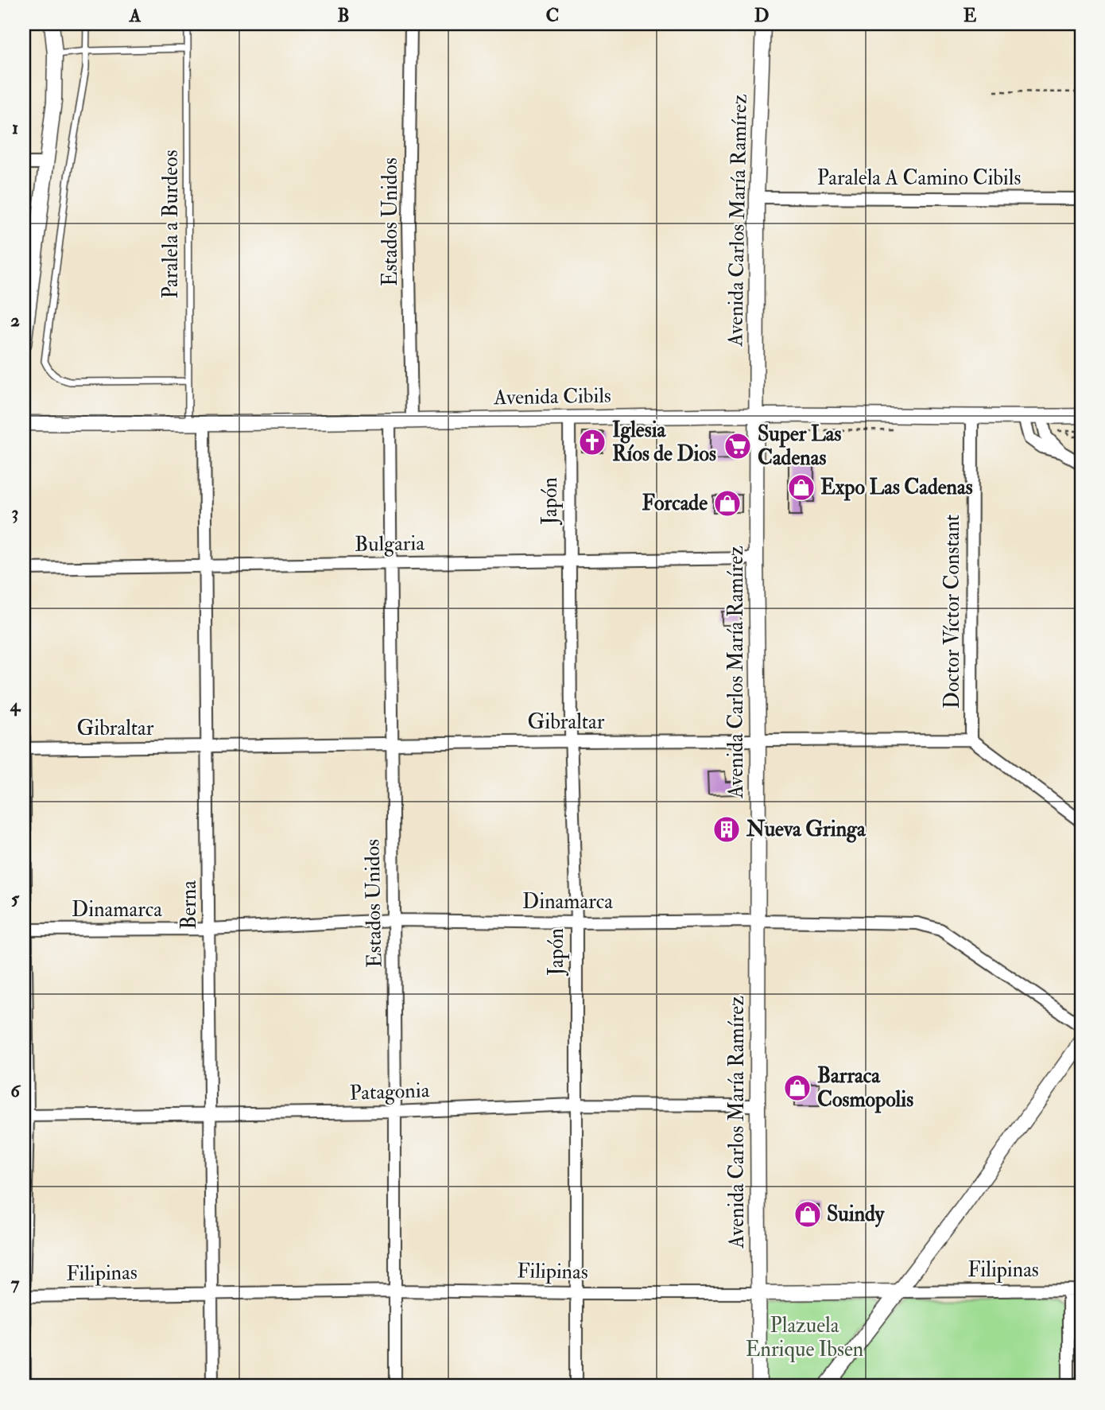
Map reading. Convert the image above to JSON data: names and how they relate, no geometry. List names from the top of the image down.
{
  "streets": {
    "street": [
      "Paralela A Camino Cibils",
      "Avenida Carlos María Ramírez",
      "Estados Unidos",
      "Avenida Cibils",
      "Japón",
      "Bulgaria",
      "Doctor Víctor Constant",
      "Gibraltar",
      "Dinamarca",
      "Berna",
      "Patagonia",
      "Filipinas"
    ],
    "lane": ["Paralela a Burdeos"]
  },
  "crossings": [
    ["Paralela A Camino Cibils", "Avenida Carlos María Ramírez"],
    ["Avenida Carlos María Ramírez", "Avenida Cibils"],
    ["Avenida Carlos María Ramírez", "Bulgaria"],
    ["Avenida Carlos María Ramírez", "Gibraltar"],
    ["Avenida Carlos María Ramírez", "Dinamarca"],
    ["Avenida Carlos María Ramírez", "Patagonia"],
    ["Avenida Carlos María Ramírez", "Filipinas"],
    ["Estados Unidos", "Avenida Cibils"],
    ["Estados Unidos", "Bulgaria"],
    ["Estados Unidos", "Gibraltar"],
    ["Estados Unidos", "Dinamarca"],
    ["Estados Unidos", "Patagonia"],
    ["Estados Unidos", "Filipinas"],
    ["Paralela a Burdeos", "Avenida Cibils"],
    ["Avenida Cibils", "Japón"],
    ["Avenida Cibils", "Doctor Víctor Constant"],
    ["Avenida Cibils", "Berna"],
    ["Japón", "Bulgaria"],
    ["Japón", "Gibraltar"],
    ["Japón", "Dinamarca"],
    ["Japón", "Patagonia"],
    ["Japón", "Filipinas"],
    ["Bulgaria", "Berna"],
    ["Doctor Víctor Constant", "Gibraltar"],
    ["Gibraltar", "Berna"],
    ["Dinamarca", "Berna"],
    ["Berna", "Patagonia"],
    ["Berna", "Filipinas"]
  ],
  "parks": ["Plazuela Enrique Ibsen"],
  "places": {
    "church": ["Iglesia Ríos de Dios"],
    "supermarket": ["Super Las Cadenas"],
    "shop": [
      "Expo Las Cadenas",
      "Forcade",
      "Barraca Cosmopolis",
      "Suindy"
    ],
    "building": ["Nueva Gringa"]
  },
  "grid": {
    "columns": [
      "A",
      "B",
      "C",
      "D",
      "E"
    ],
    "rows": [
      "1",
      "2",
      "3",
      "4",
      "5",
      "6",
      "7"
    ]
  }
}
